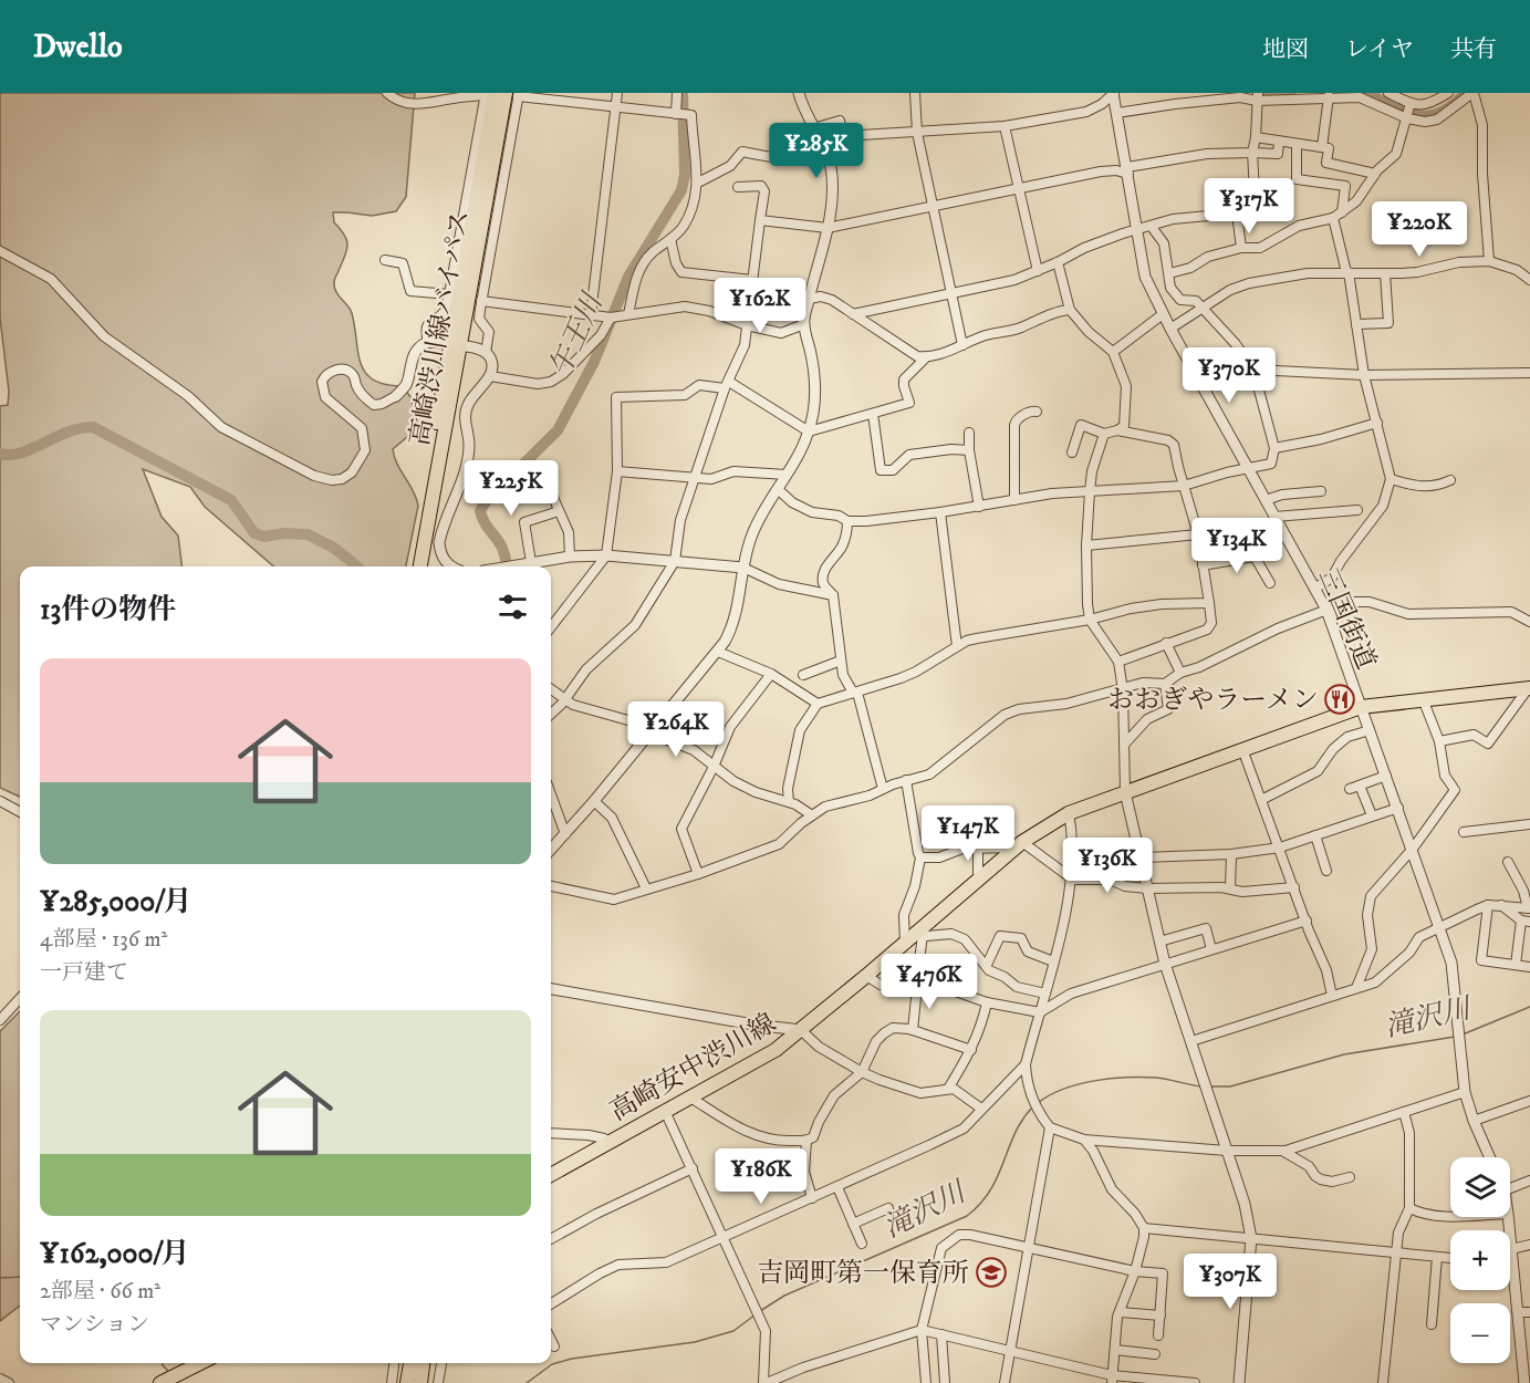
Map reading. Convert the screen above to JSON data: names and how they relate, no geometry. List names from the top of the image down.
{
  "streets": {
    "main road": ["高崎渋川線バイパス", "高崎安中渋川線"],
    "street": ["三国街道"]
  },
  "crossings": [
    ["三国街道", "高崎安中渋川線"]
  ],
  "water": ["午王川", "滝沢川"],
  "places": {
    "restaurant": ["おおぎやラーメン"],
    "school or university": ["吉岡町第一保育所"]
  },
  "page": {
    "header": "Dwello",
    "nav": ["地図", "レイヤ", "共有"],
    "price": [
      "¥285K",
      "¥317K",
      "¥220K",
      "¥162K",
      "¥370K",
      "¥225K",
      "¥134K",
      "¥264K",
      "¥147K",
      "¥136K",
      "¥476K",
      "¥186K",
      "¥307K"
    ],
    "heading": "13件の物件",
    "list": [
      {
        "name": "¥285,000/月",
        "note": "4部屋 · 136 m² · 一戸建て"
      },
      {
        "name": "¥162,000/月",
        "note": "2部屋 · 66 m² · マンション"
      }
    ],
    "map_buttons": ["+", "−"]
  }
}
